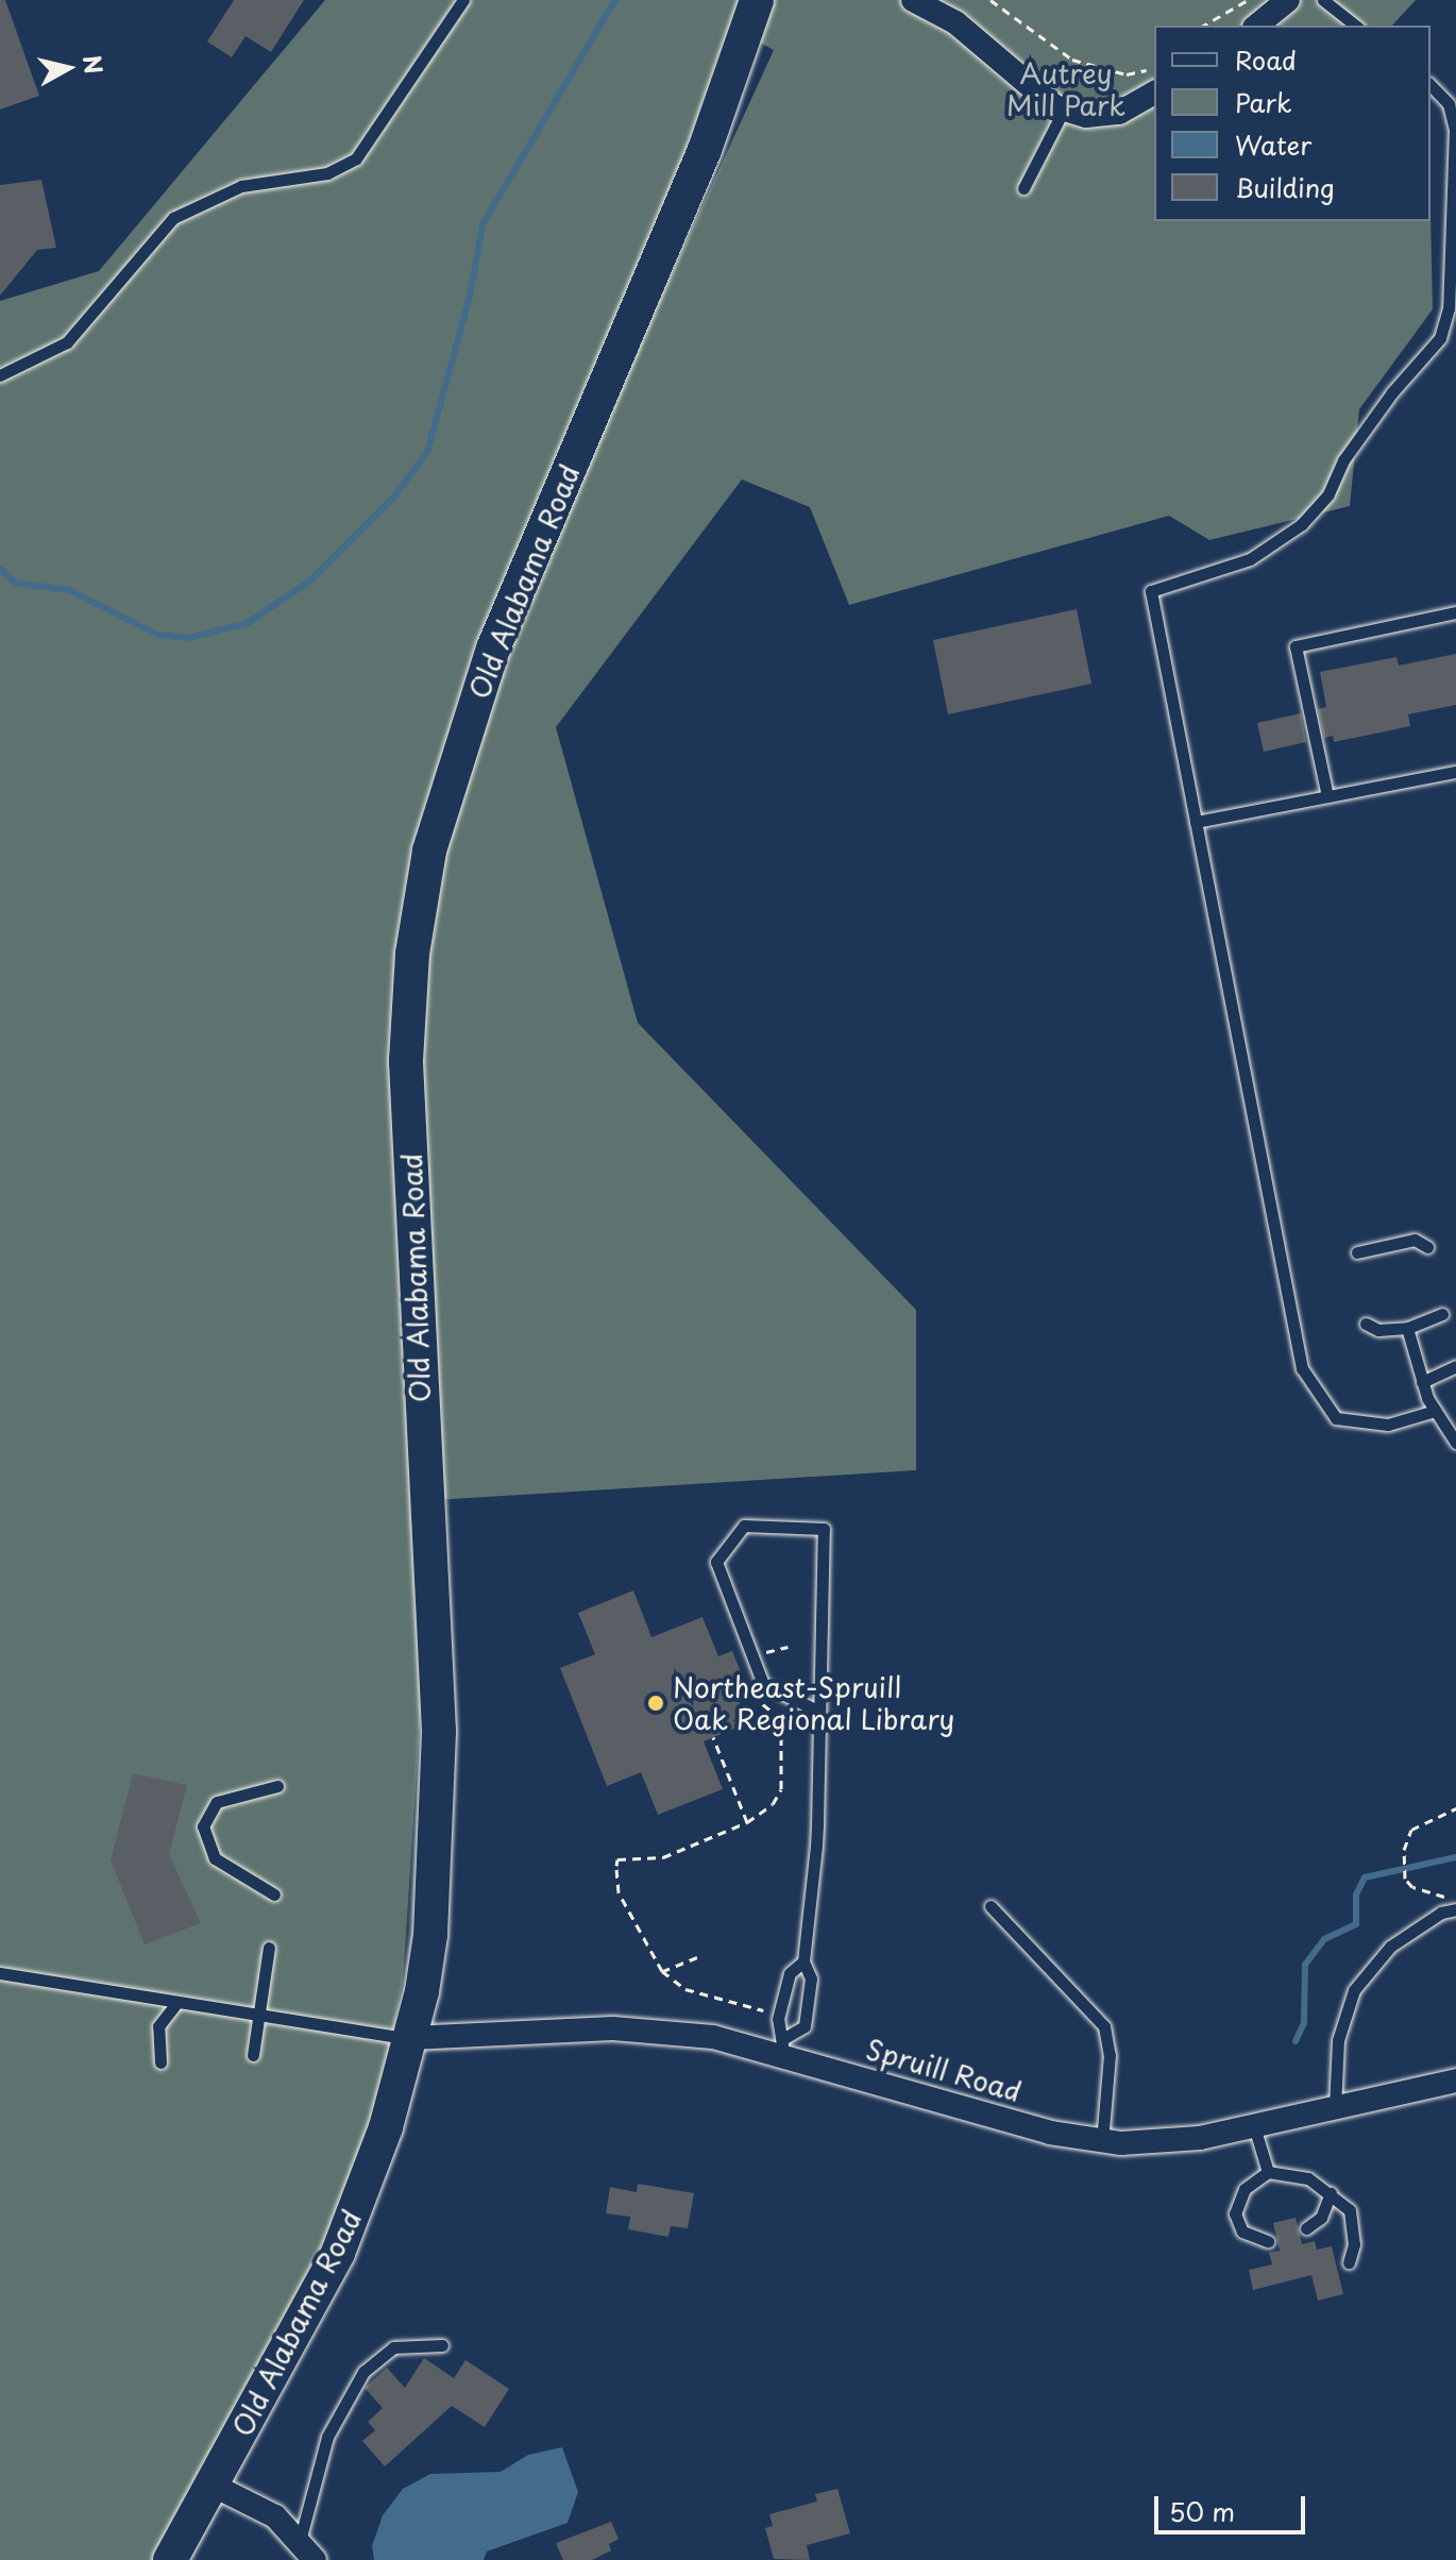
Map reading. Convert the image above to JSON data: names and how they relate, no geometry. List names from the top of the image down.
{
  "streets": {
    "main road": ["Old Alabama Road"],
    "street": ["Spruill Road"]
  },
  "crossings": [
    ["Old Alabama Road", "Spruill Road"]
  ],
  "parks": ["Autrey Mill Park"],
  "places": ["Northeast-Spruill Oak Regional Library"],
  "legend": [
    "Road",
    "Park",
    "Water",
    "Building"
  ],
  "scale_bar": "50 m",
  "north": "right"
}
